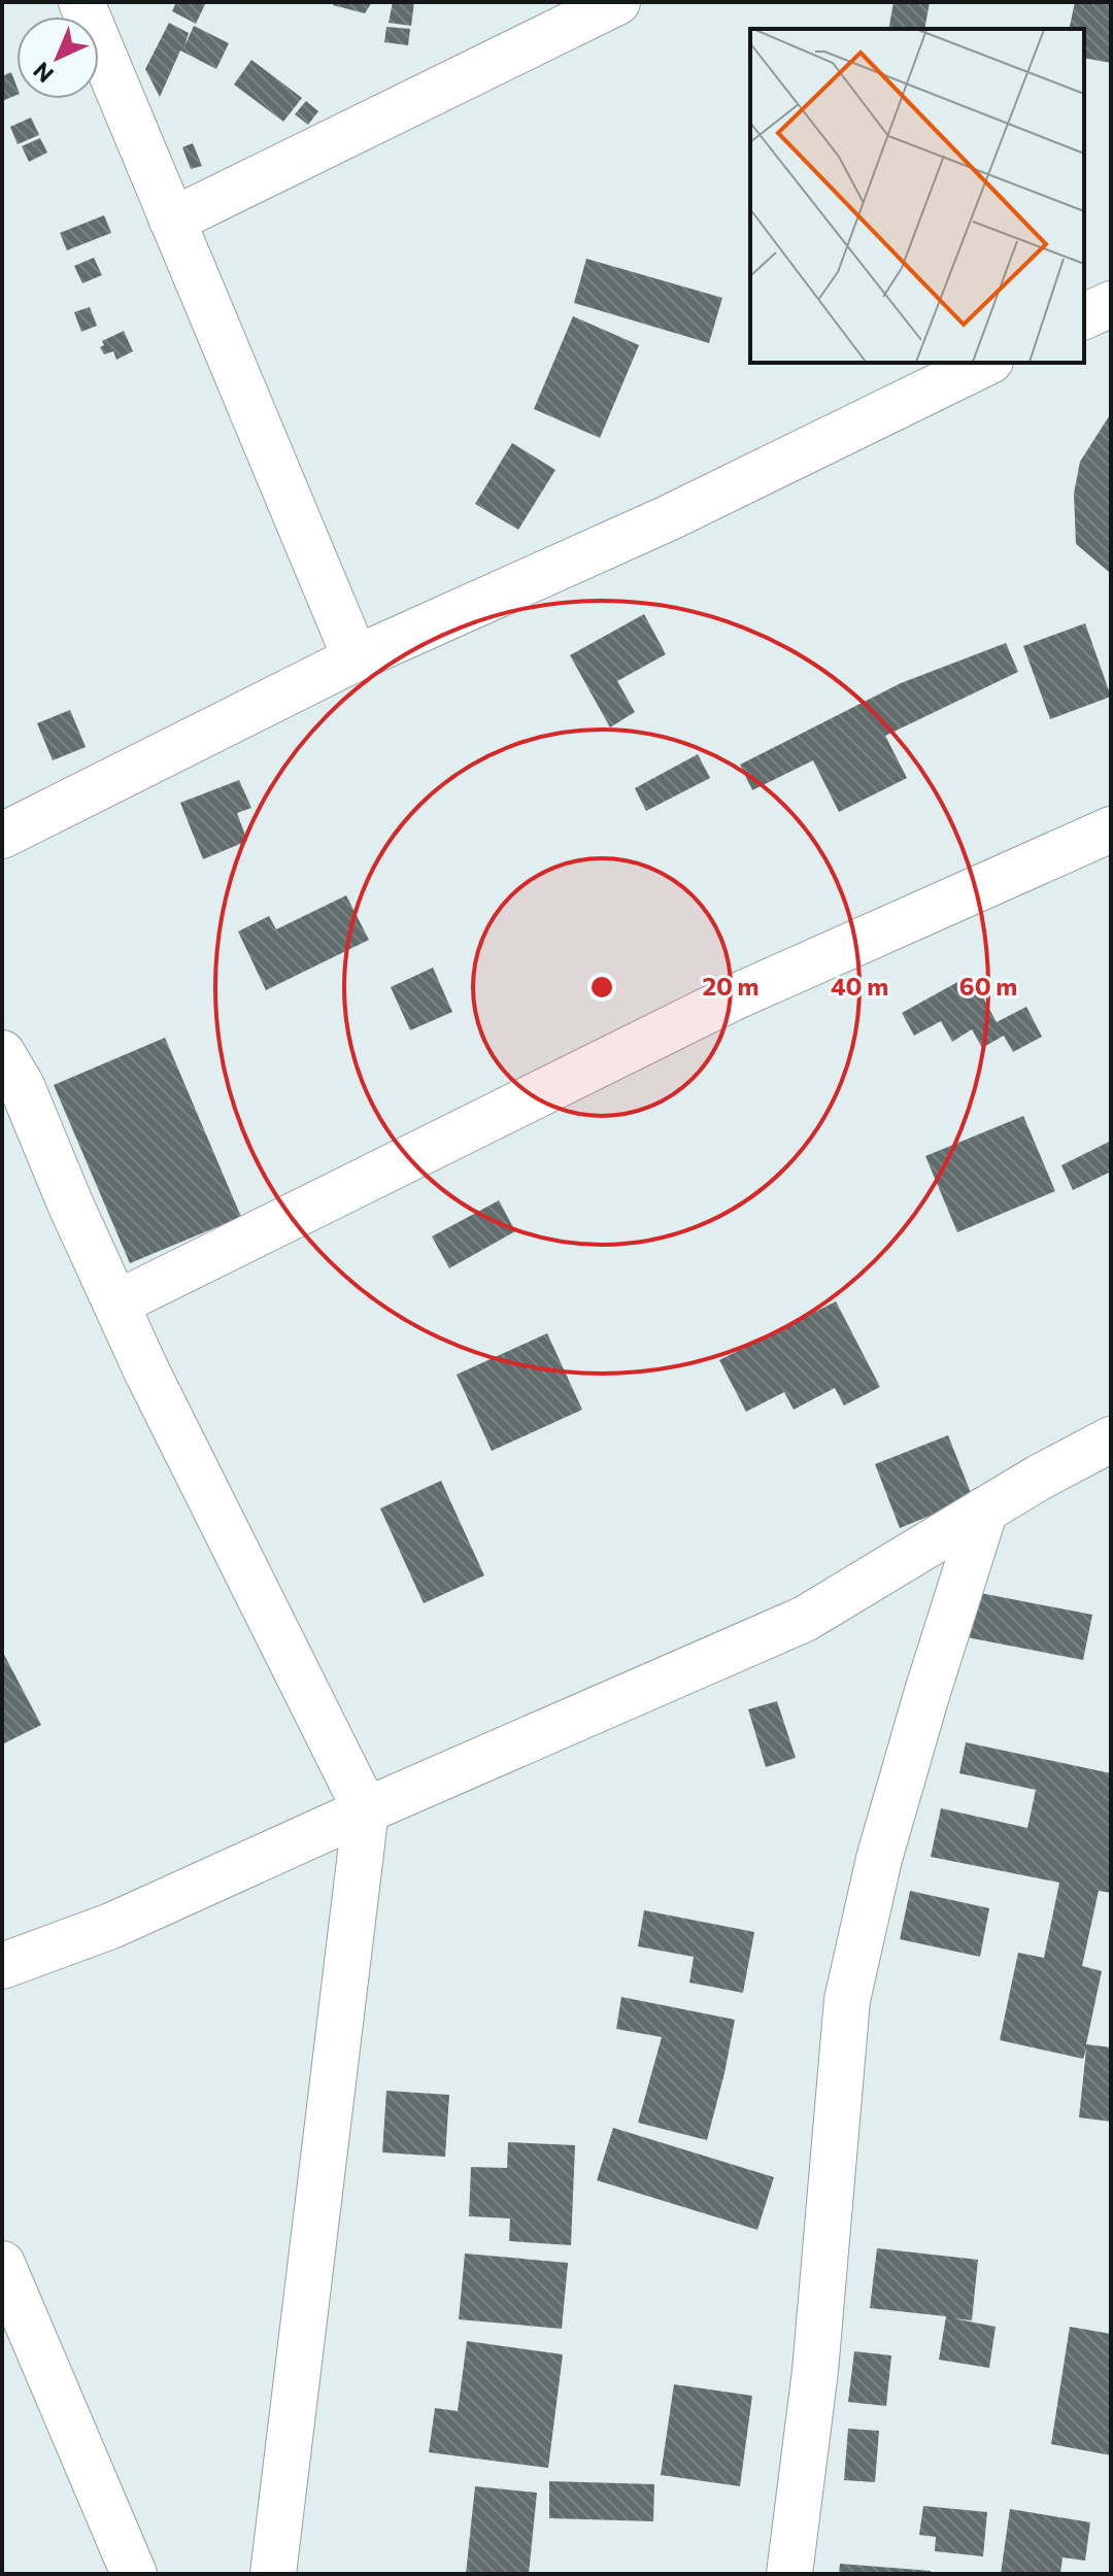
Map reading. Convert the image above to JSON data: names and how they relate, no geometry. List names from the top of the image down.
{
  "north": "bottom left",
  "rings": ["20 m", "40 m", "60 m"]
}
